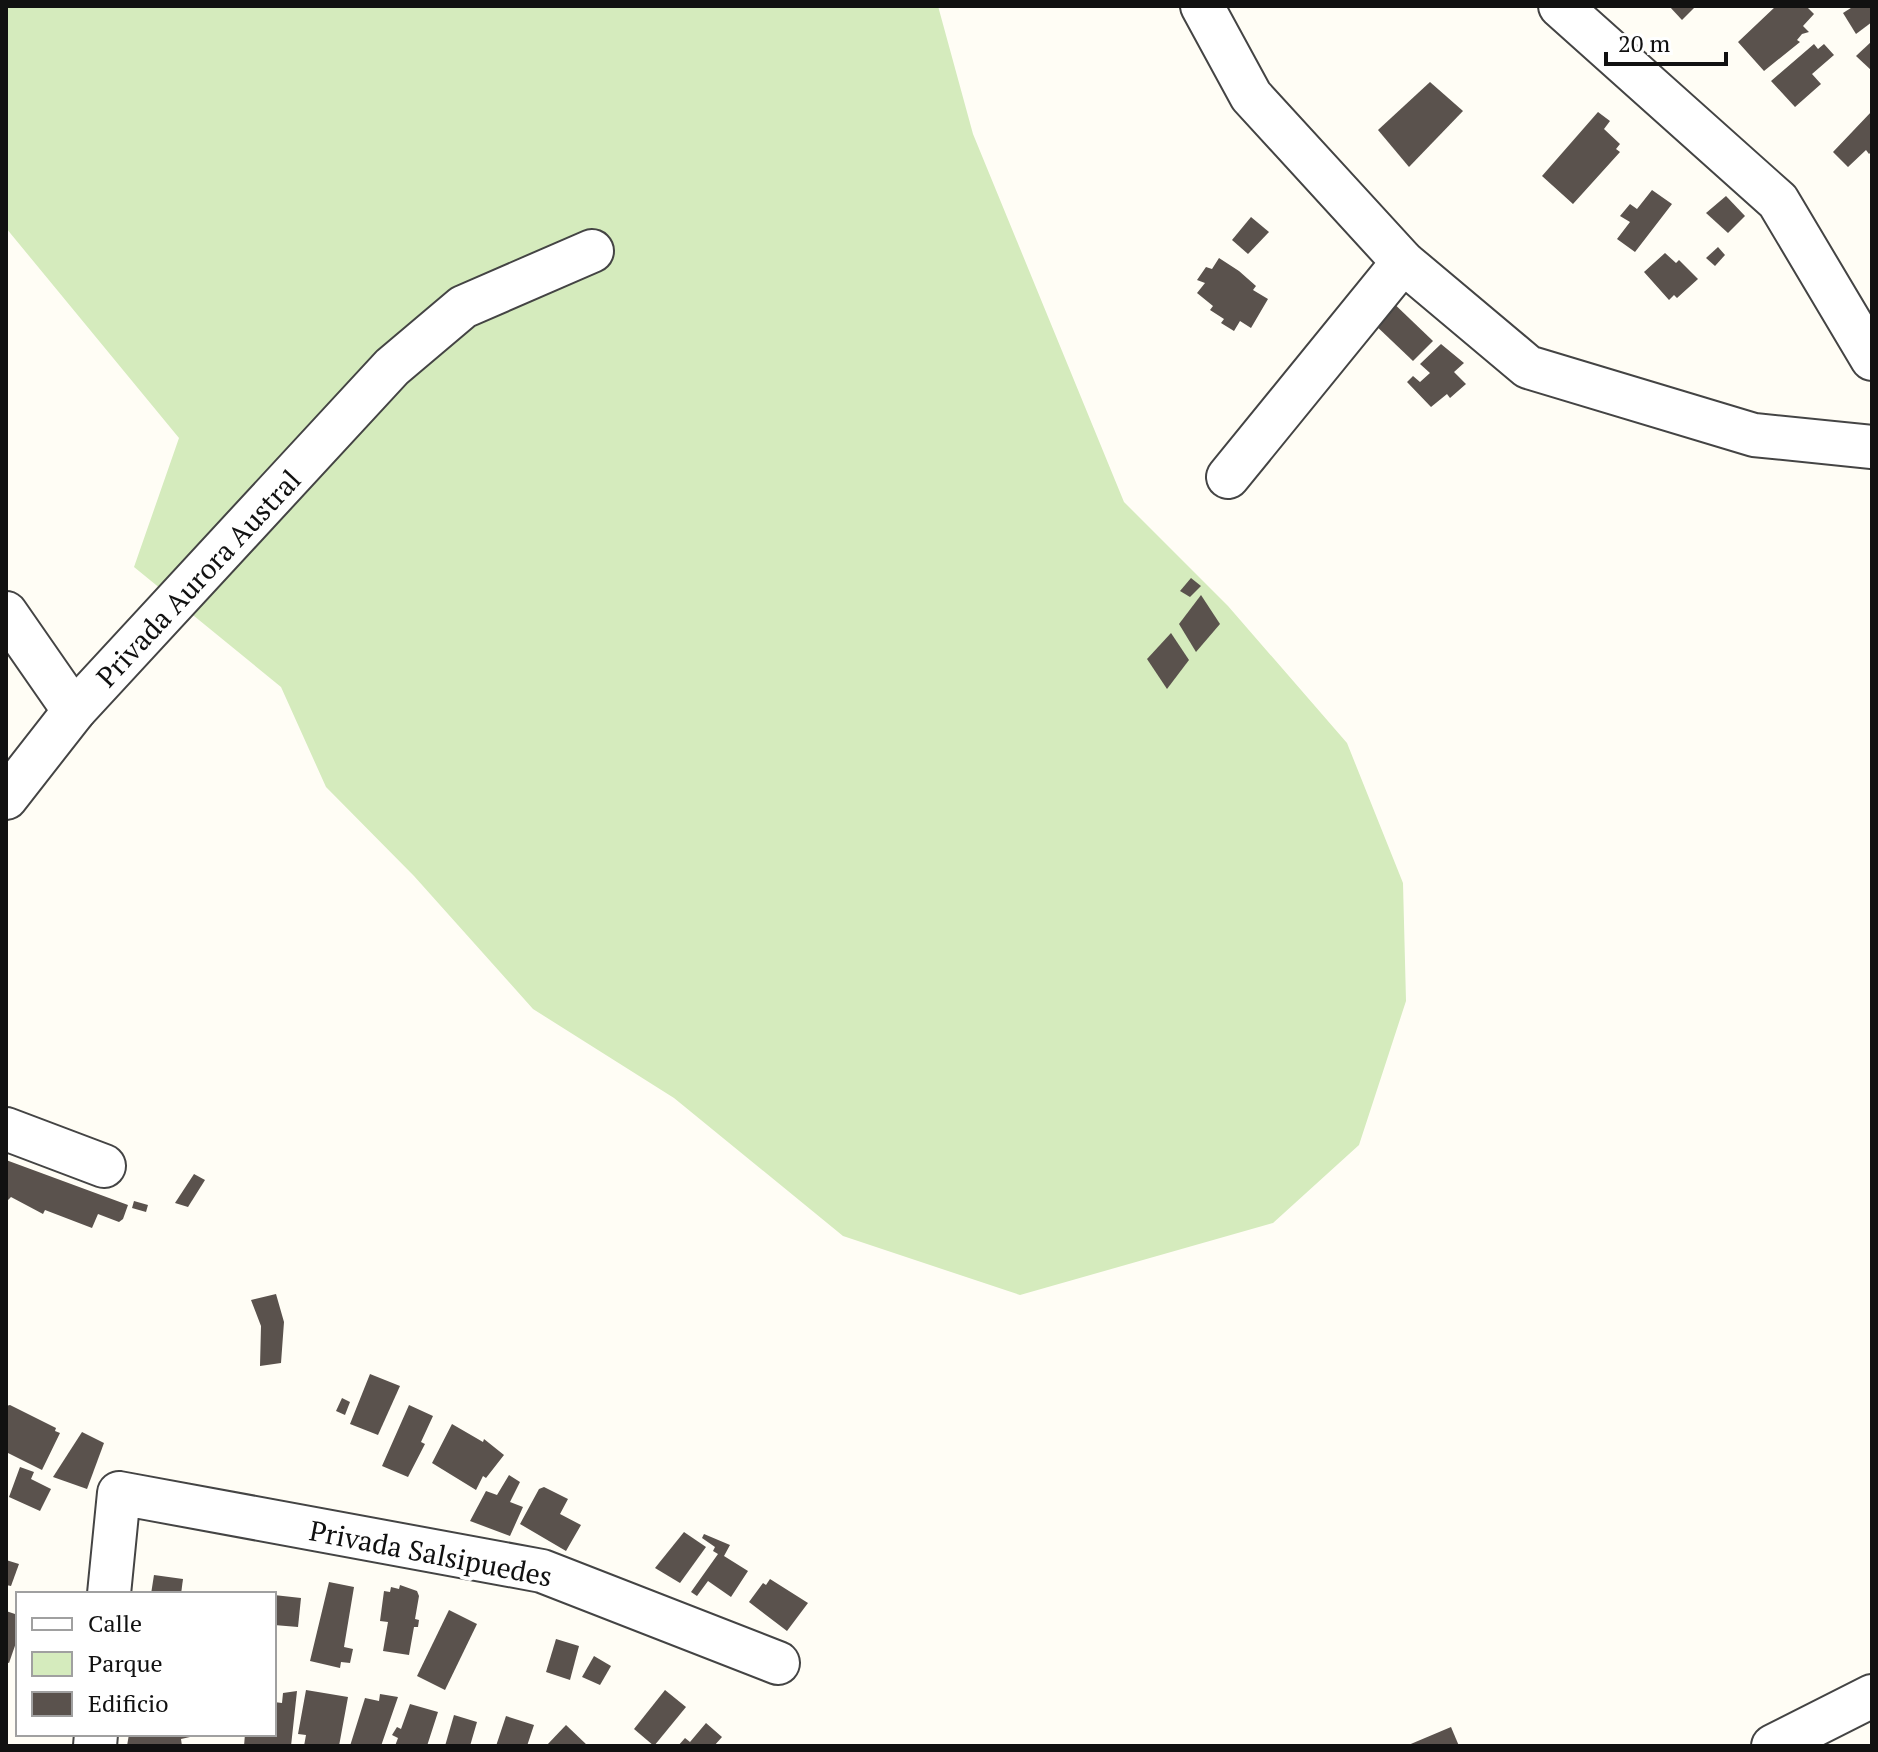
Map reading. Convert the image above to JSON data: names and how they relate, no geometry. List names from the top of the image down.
{
  "streets": {
    "street": ["Privada Aurora Austral", "Privada Salsipuedes"]
  },
  "legend": ["Calle", "Parque", "Edificio"],
  "scale_bar": "20 m"
}
